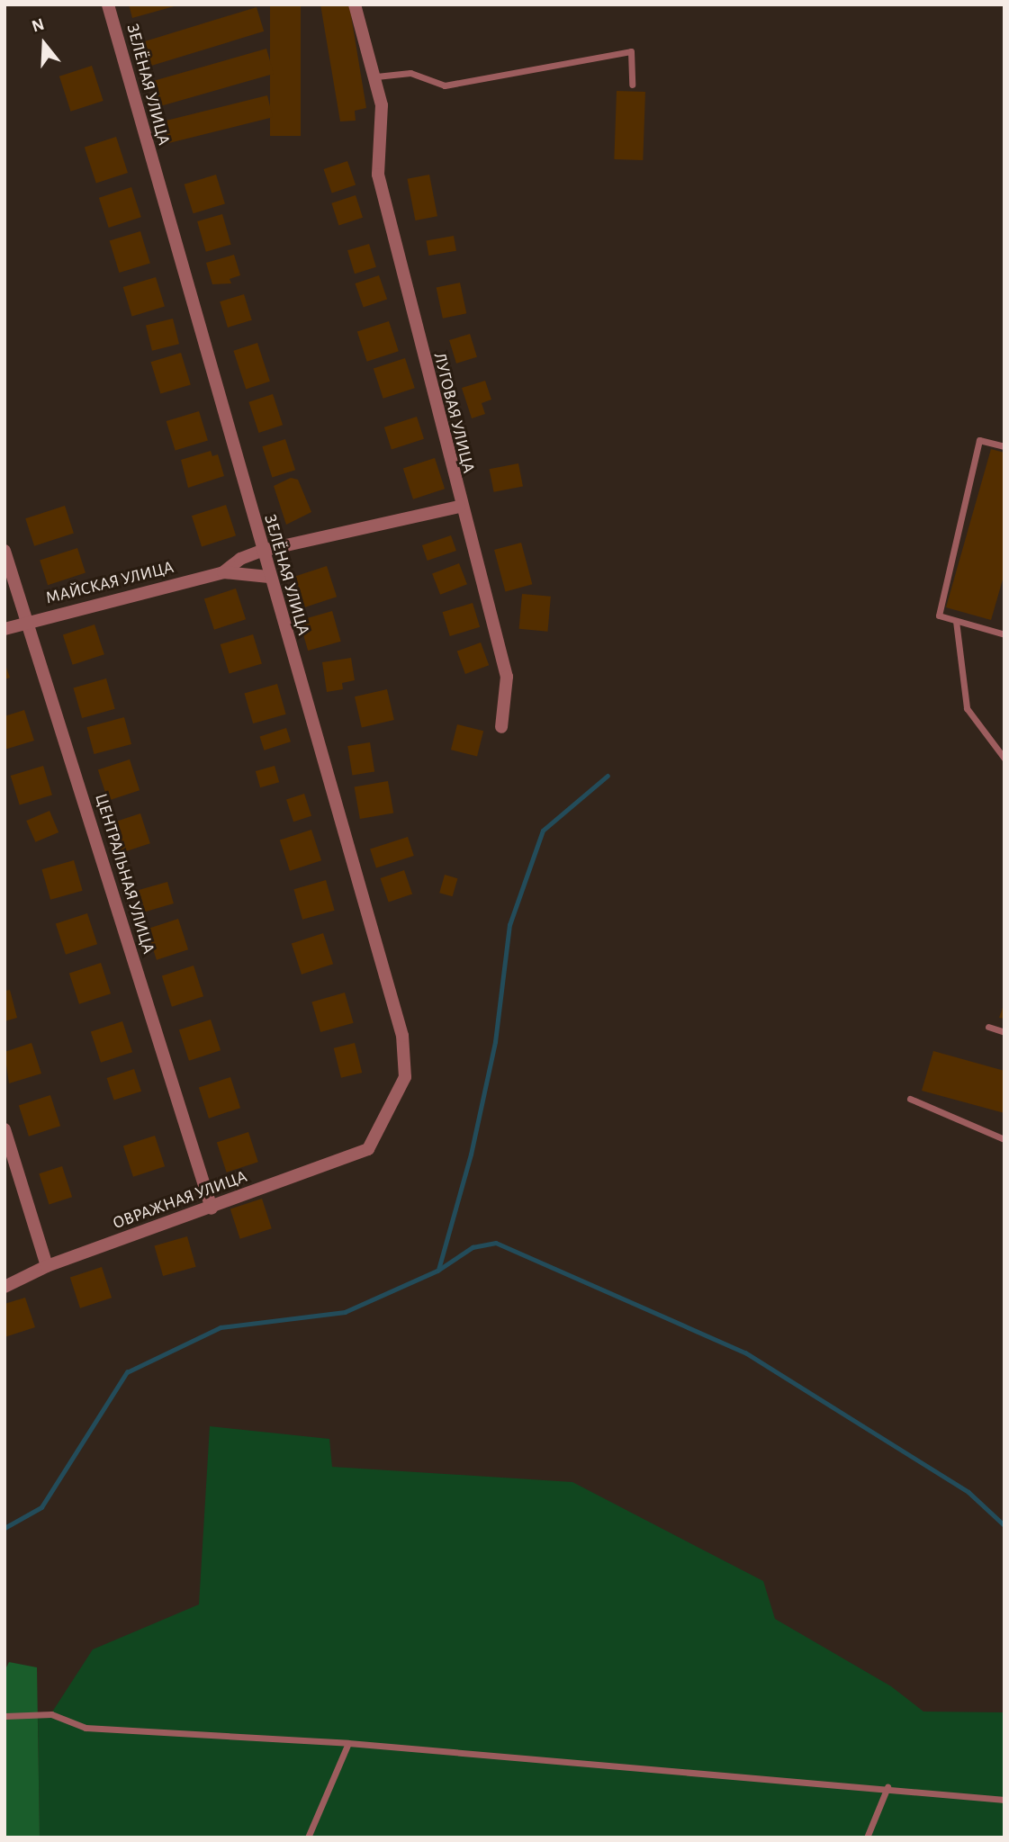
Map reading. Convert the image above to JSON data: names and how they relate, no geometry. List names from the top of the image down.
{
  "streets": {
    "street": [
      "ЗЕЛЁНАЯ УЛИЦА",
      "ЛУГОВАЯ УЛИЦА",
      "МАЙСКАЯ УЛИЦА",
      "ЦЕНТРАЛЬНАЯ УЛИЦА",
      "ОВРАЖНАЯ УЛИЦА"
    ]
  },
  "crossings": [
    ["ЗЕЛЁНАЯ УЛИЦА", "ОВРАЖНАЯ УЛИЦА"],
    ["МАЙСКАЯ УЛИЦА", "ЦЕНТРАЛЬНАЯ УЛИЦА"],
    ["ЦЕНТРАЛЬНАЯ УЛИЦА", "ОВРАЖНАЯ УЛИЦА"]
  ],
  "north": "top"
}
